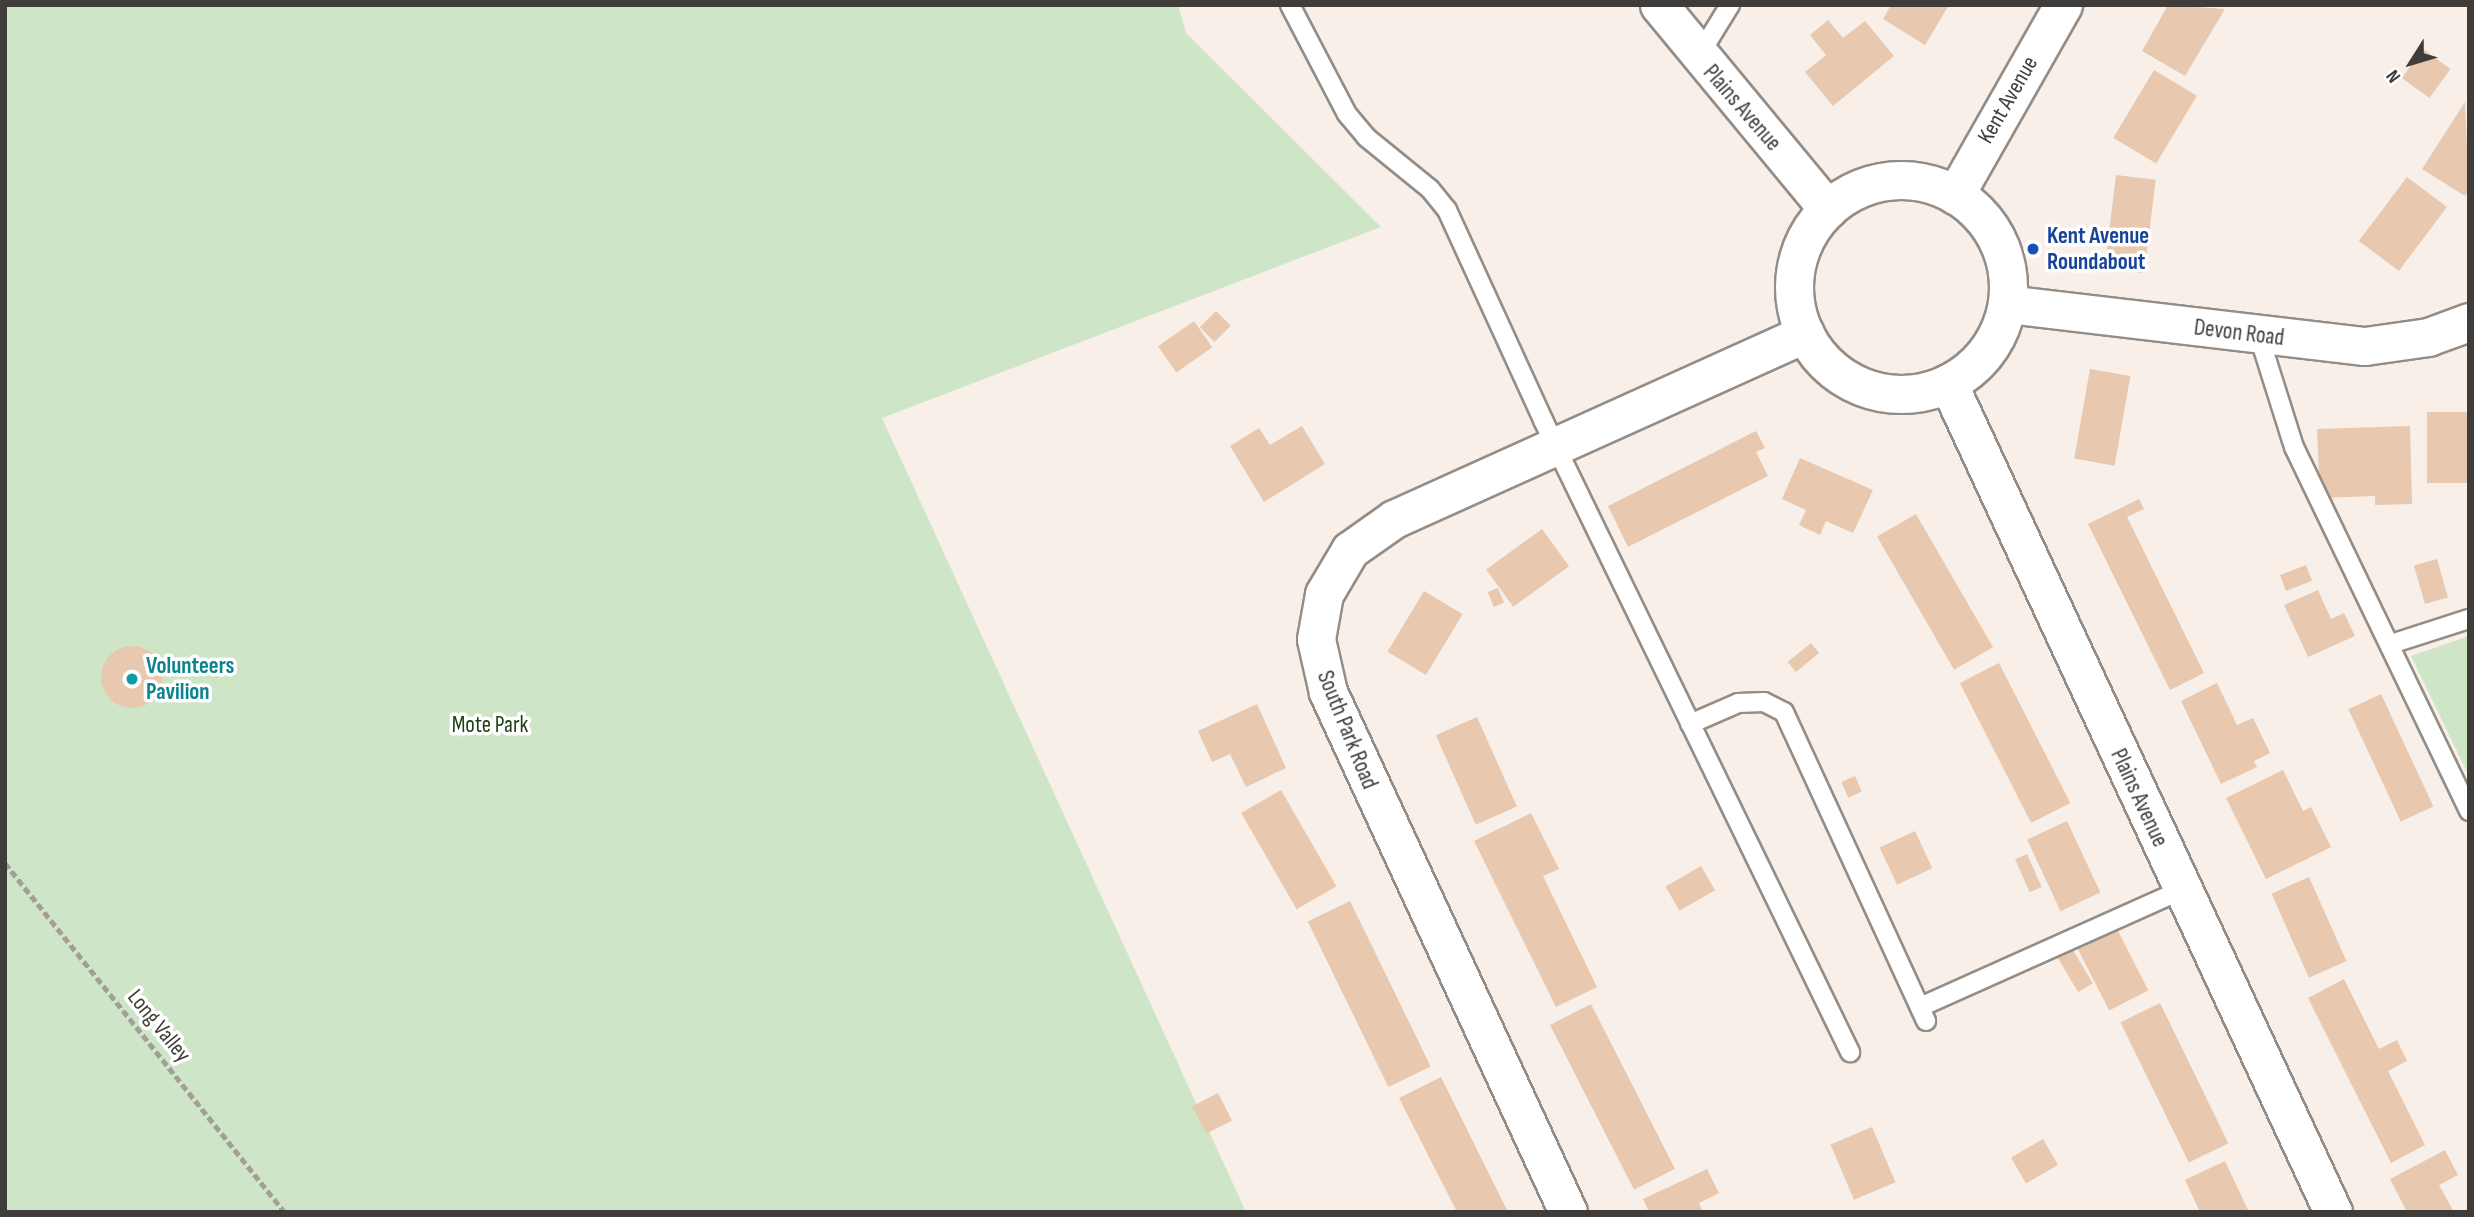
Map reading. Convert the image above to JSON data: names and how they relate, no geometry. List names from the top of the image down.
{
  "streets": {
    "street": [
      "Kent Avenue",
      "Plains Avenue",
      "Devon Road",
      "South Park Road"
    ],
    "path": ["Long Valley"]
  },
  "crossings": [
    ["Kent Avenue", "Plains Avenue"],
    ["Kent Avenue", "Devon Road"],
    ["Kent Avenue", "South Park Road"],
    ["Plains Avenue", "Devon Road"],
    ["Plains Avenue", "South Park Road"],
    ["Devon Road", "South Park Road"]
  ],
  "parks": ["Mote Park"],
  "places": ["Kent Avenue Roundabout", "Volunteers Pavilion"],
  "north": "bottom left"
}
